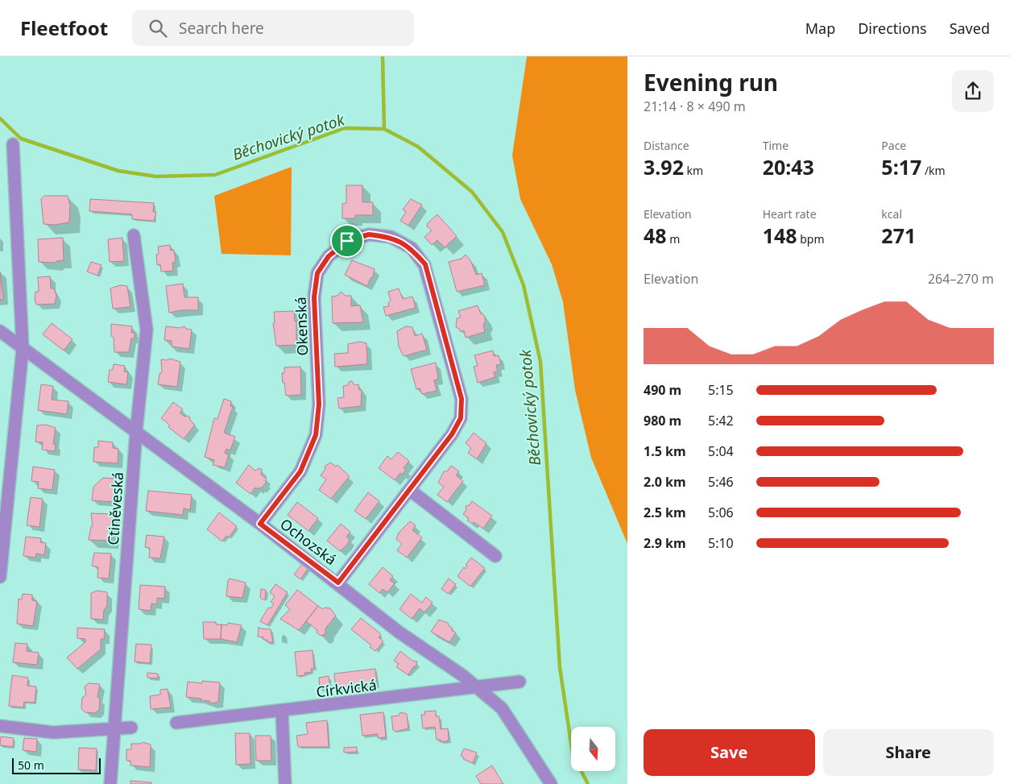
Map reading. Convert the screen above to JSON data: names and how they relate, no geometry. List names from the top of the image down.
{
  "streets": {
    "street": [
      "Okenská",
      "Ctiněveská",
      "Ochozská",
      "Církvická"
    ]
  },
  "crossings": [
    ["Okenská", "Ochozská"],
    ["Ctiněveská", "Ochozská"],
    ["Ochozská", "Církvická"]
  ],
  "water": ["Běchovický potok"],
  "scale_bar": "50 m",
  "north": "bottom",
  "page": {
    "header": "Fleetfoot",
    "search": "Search here",
    "nav": ["Map", "Directions", "Saved"],
    "heading": ["Evening run", "21:14 · 8 × 490 m"],
    "stats": [
      ["Distance", "3.92 km"],
      ["Time", "20:43"],
      ["Pace", "5:17 /km"],
      ["Elevation", "48 m"],
      ["Heart rate", "148 bpm"],
      ["kcal", "271"]
    ],
    "chart": ["Elevation", "264–270 m"],
    "list": [
      {
        "name": "490 m",
        "note": "5:15"
      },
      {
        "name": "980 m",
        "note": "5:42"
      },
      {
        "name": "1.5 km",
        "note": "5:04"
      },
      {
        "name": "2.0 km",
        "note": "5:46"
      },
      {
        "name": "2.5 km",
        "note": "5:06"
      },
      {
        "name": "2.9 km",
        "note": "5:10"
      }
    ],
    "buttons": ["Save", "Share"],
    "scale": "50 m"
  }
}
